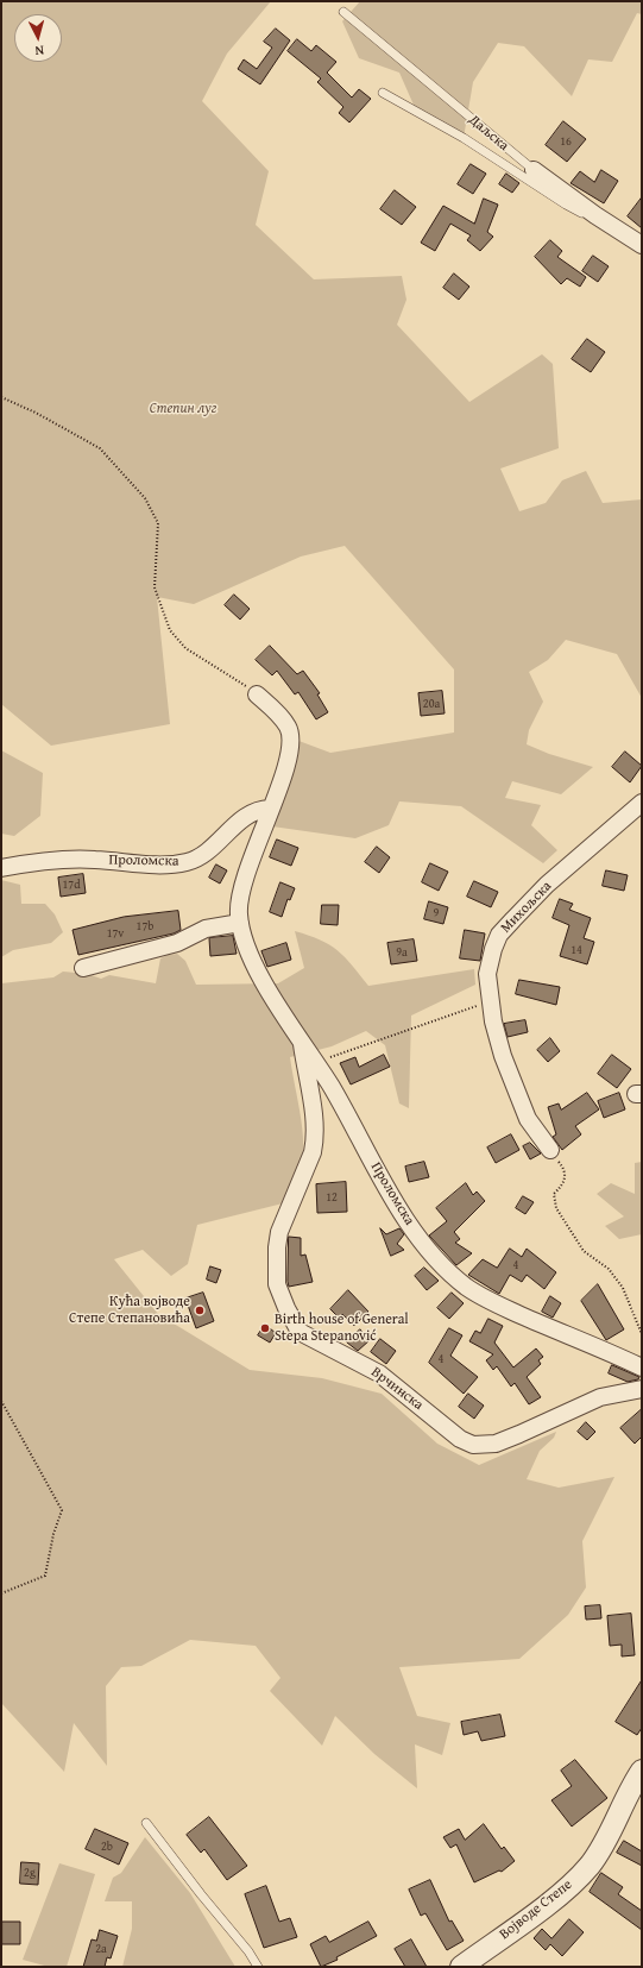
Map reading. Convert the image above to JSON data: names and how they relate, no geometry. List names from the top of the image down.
{
  "streets": {
    "street": [
      "Даљска",
      "Проломска",
      "Михољска",
      "Врчинска",
      "Војводе Степе"
    ]
  },
  "crossings": [
    ["Проломска", "Врчинска"]
  ],
  "parks": ["Степин луг"],
  "places": ["Кућа војводе Степе Степановића", "Birth house of General Stepa Stepanović"],
  "house_numbers": [
    "16",
    "20a",
    "17d",
    "9",
    "17b",
    "17v",
    "14",
    "9a",
    "12",
    "4",
    "4",
    "2b",
    "2g",
    "2a"
  ],
  "north": "bottom"
}
